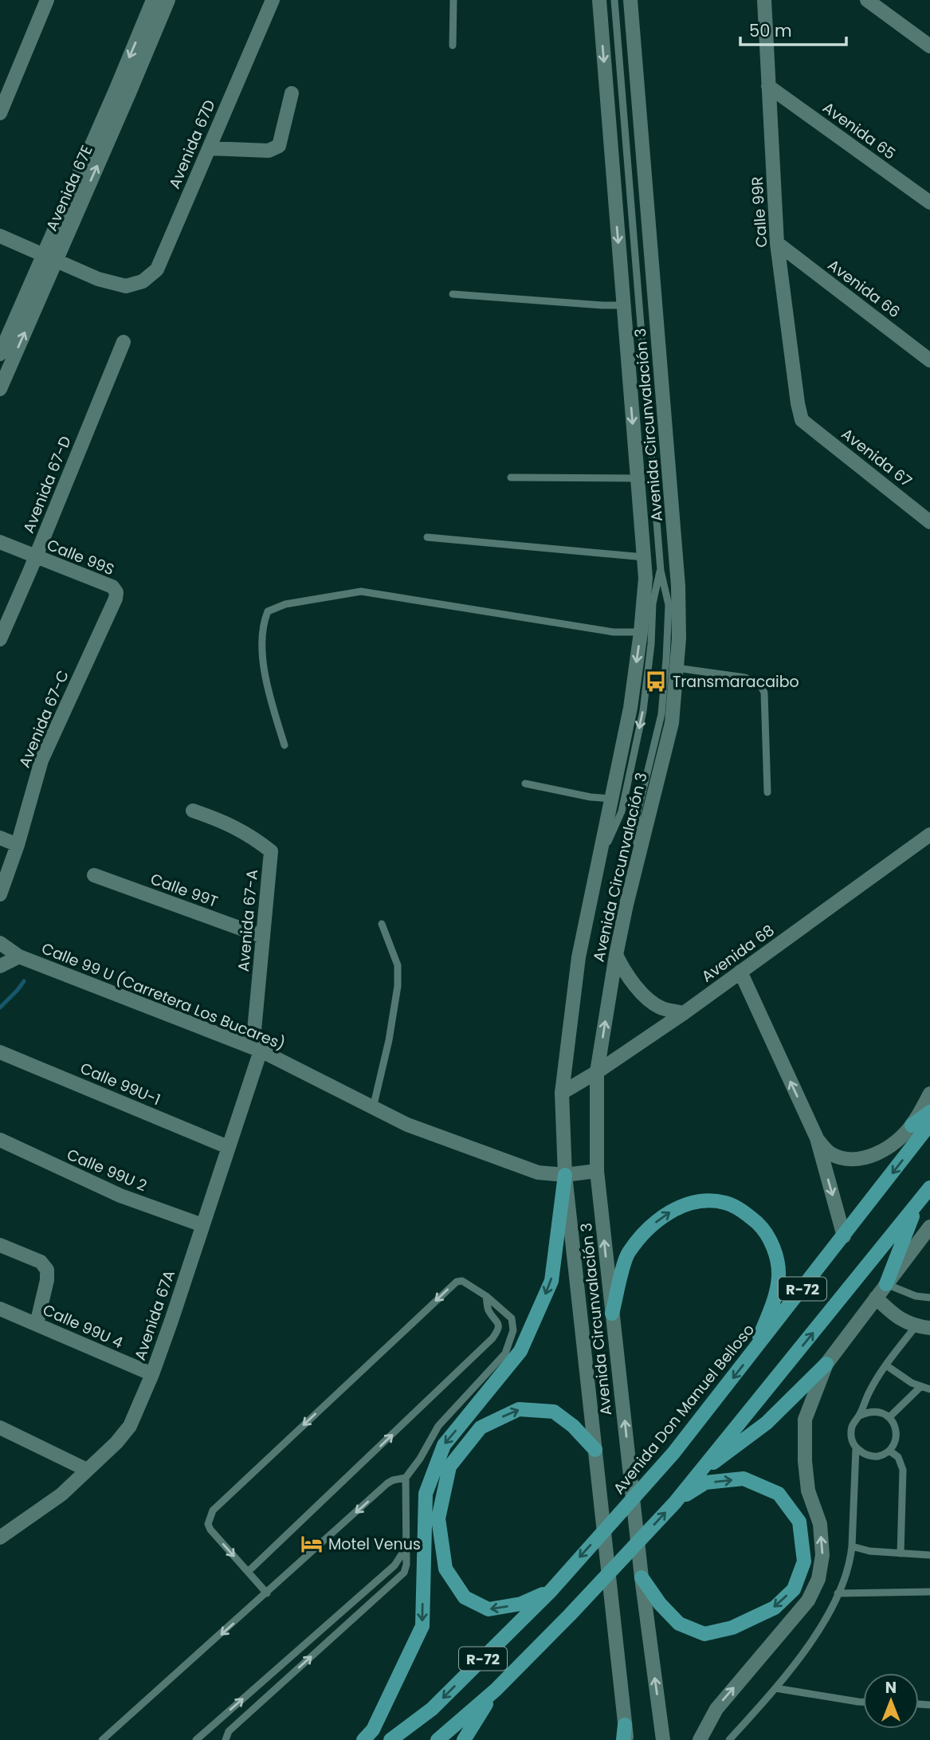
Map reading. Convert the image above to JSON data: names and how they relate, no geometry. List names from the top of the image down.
{
  "streets": {
    "main road": ["R-72", "Avenida Don Manuel Belloso"],
    "street": [
      "Avenida 65",
      "Avenida 67D",
      "Avenida 67E",
      "Calle 99R",
      "Avenida 66",
      "Avenida Circunvalación 3",
      "Avenida 67",
      "Avenida 67-D",
      "Calle 99S",
      "Avenida 67-C",
      "Calle 99T",
      "Avenida 67-A",
      "Avenida 68",
      "Calle 99 U (Carretera Los Bucares)",
      "Calle 99U-1",
      "Calle 99U 2",
      "Avenida 67A",
      "Calle 99U 4"
    ]
  },
  "crossings": [
    ["Avenida 65", "Calle 99R"],
    ["Avenida 67D", "Avenida 67E"],
    ["Calle 99R", "Avenida 66"],
    ["Calle 99R", "Avenida 67"],
    ["Avenida Circunvalación 3", "Avenida 68"],
    ["Avenida Circunvalación 3", "Calle 99 U (Carretera Los Bucares)"],
    ["Avenida 67-D", "Calle 99S"],
    ["Calle 99S", "Avenida 67-C"],
    ["Calle 99T", "Avenida 67-A"],
    ["Avenida 67-A", "Calle 99 U (Carretera Los Bucares)"],
    ["Avenida 67-A", "Avenida 67A"],
    ["Calle 99 U (Carretera Los Bucares)", "Avenida 67A"],
    ["Calle 99U-1", "Avenida 67A"],
    ["Calle 99U 2", "Avenida 67A"],
    ["Avenida 67A", "Calle 99U 4"]
  ],
  "places": {
    "bus stop": ["Transmaracaibo"],
    "hotel": ["Motel Venus"]
  },
  "scale_bar": "50 m",
  "north": "top"
}
